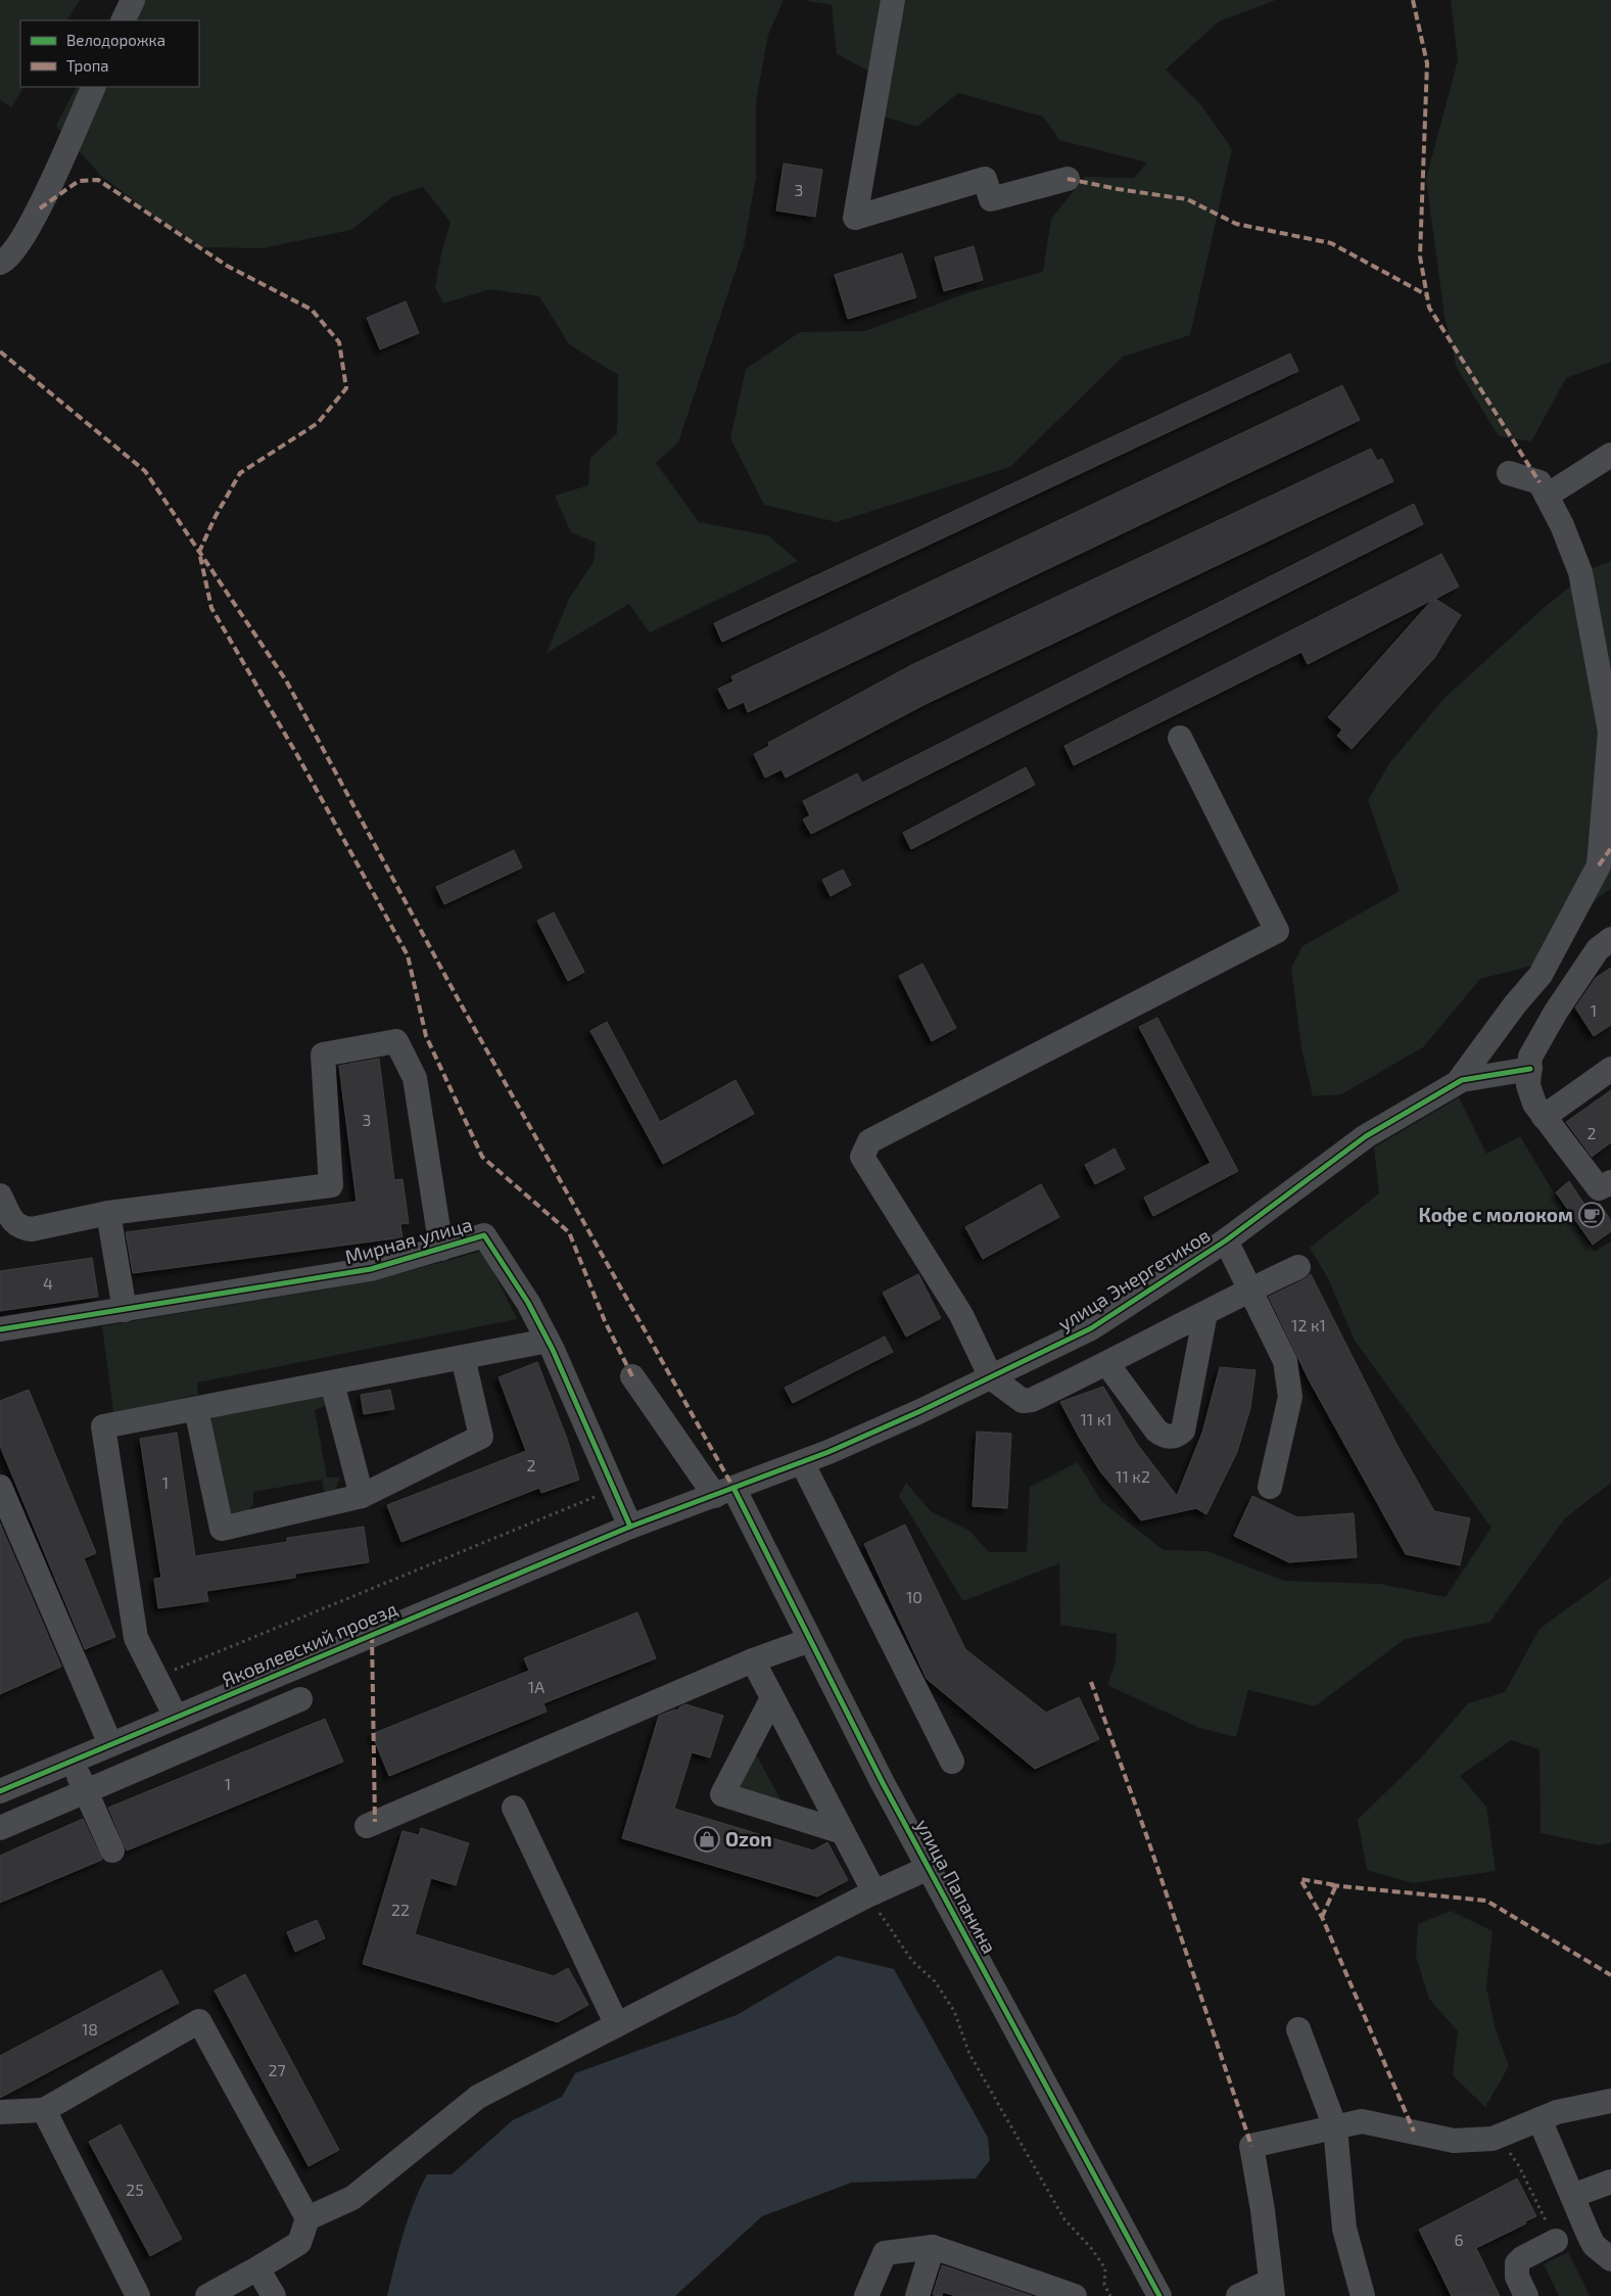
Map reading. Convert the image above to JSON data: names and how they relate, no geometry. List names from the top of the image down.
{
  "streets": {
    "street": [
      "Мирная улица",
      "улица Энергетиков",
      "Яковлевский проезд",
      "улица Папанина"
    ]
  },
  "crossings": [
    ["Мирная улица", "Яковлевский проезд"],
    ["улица Энергетиков", "улица Папанина"]
  ],
  "places": {
    "cafe": ["Кофе с молоком"],
    "shop": ["Ozon"]
  },
  "house_numbers": [
    "3",
    "1",
    "3",
    "2",
    "4",
    "12 к1",
    "11 к1",
    "2",
    "11 к2",
    "1",
    "10",
    "1А",
    "1",
    "22",
    "18",
    "27",
    "25",
    "6"
  ],
  "legend": ["Велодорожка", "Тропа"]
}
